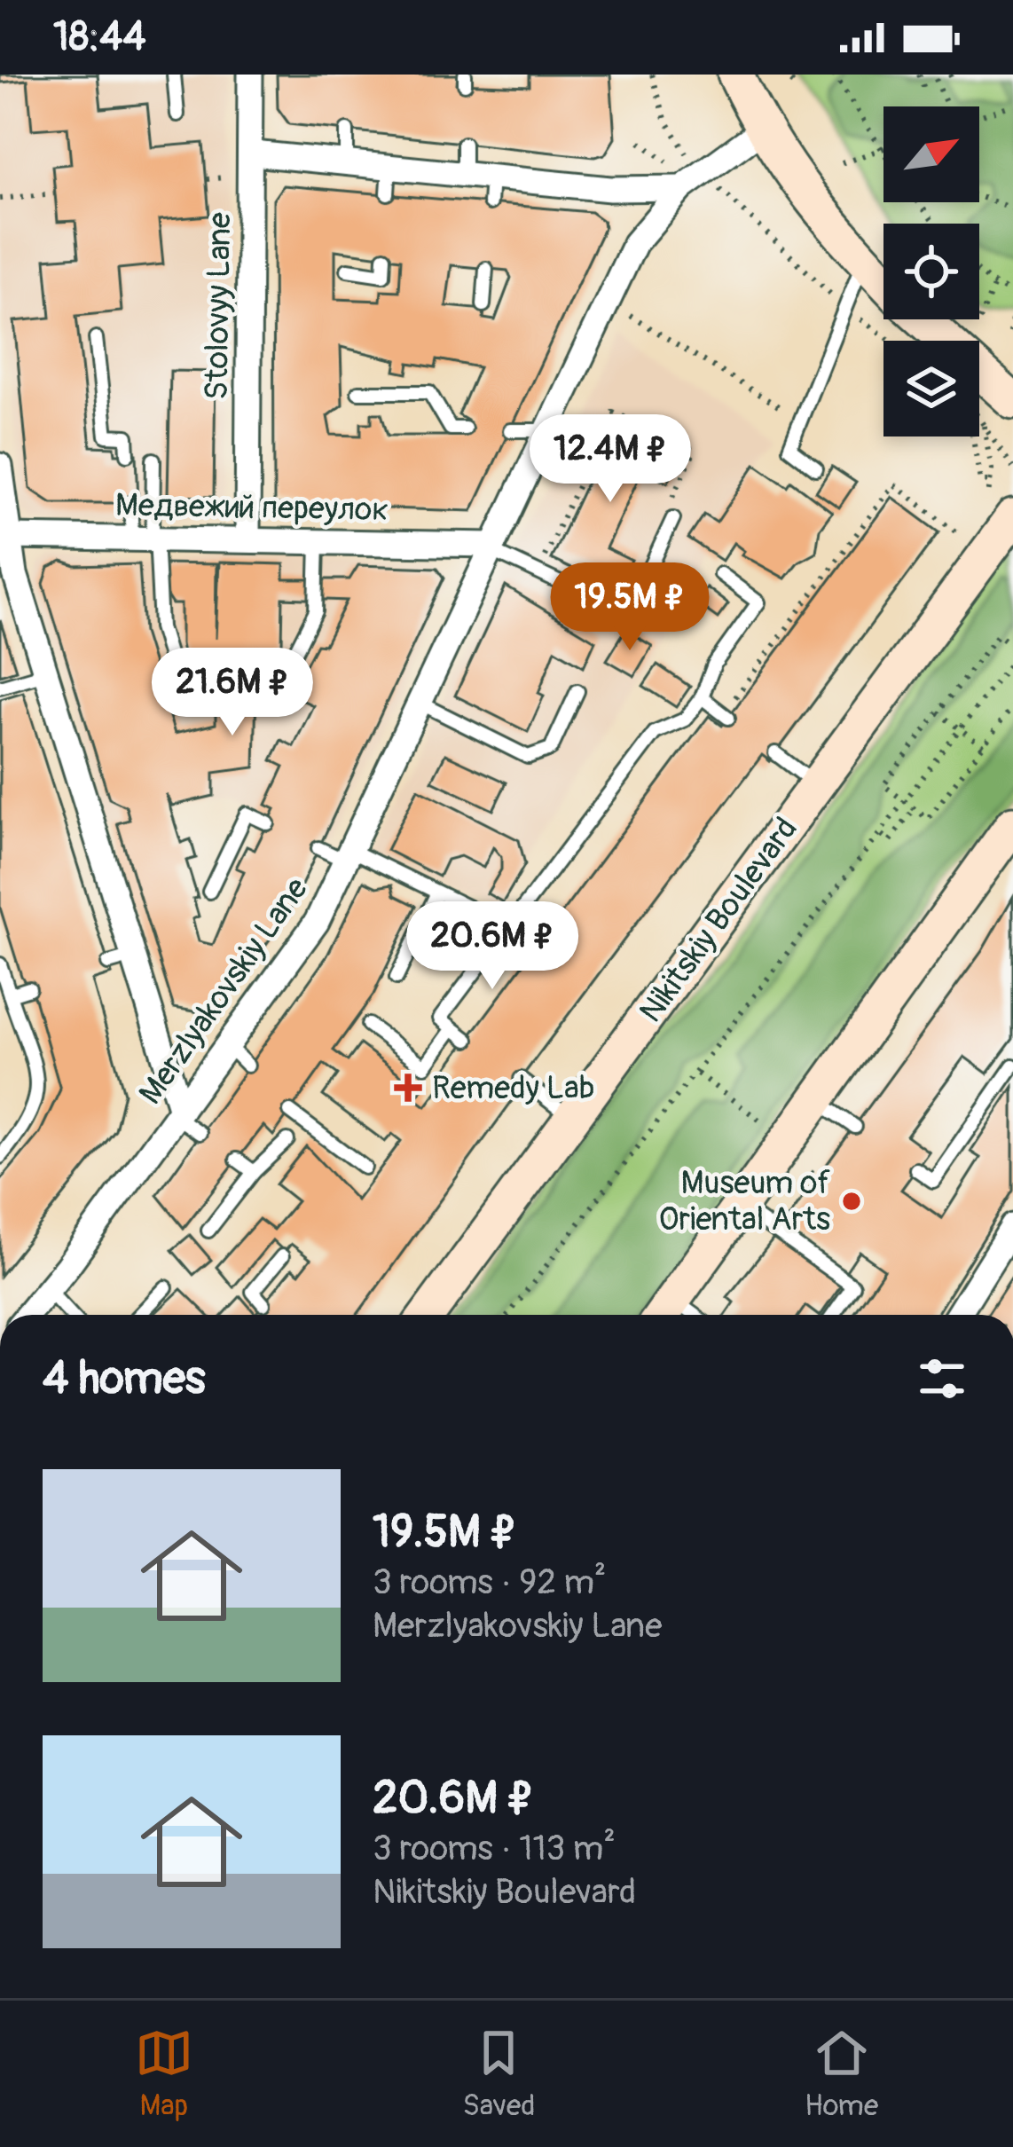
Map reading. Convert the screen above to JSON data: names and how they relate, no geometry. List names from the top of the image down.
{
  "streets": {
    "main road": ["Nikitskiy Boulevard"],
    "street": ["Stolovyy Lane", "Медвежий переулок", "Merzlyakovskiy Lane"]
  },
  "crossings": [
    ["Stolovyy Lane", "Медвежий переулок"],
    ["Медвежий переулок", "Merzlyakovskiy Lane"]
  ],
  "places": {
    "health": ["Remedy Lab"],
    "other": ["Museum of Oriental Arts"]
  },
  "north": "top right",
  "page": {
    "status": "18:44",
    "price": [
      "12.4M ₽",
      "19.5M ₽",
      "21.6M ₽",
      "20.6M ₽"
    ],
    "heading": "4 homes",
    "list": [
      {
        "name": "19.5M ₽",
        "note": "3 rooms · 92 m² · Merzlyakovskiy Lane"
      },
      {
        "name": "20.6M ₽",
        "note": "3 rooms · 113 m² · Nikitskiy Boulevard"
      }
    ],
    "tabs": ["Map", "Saved", "Home"]
  }
}
